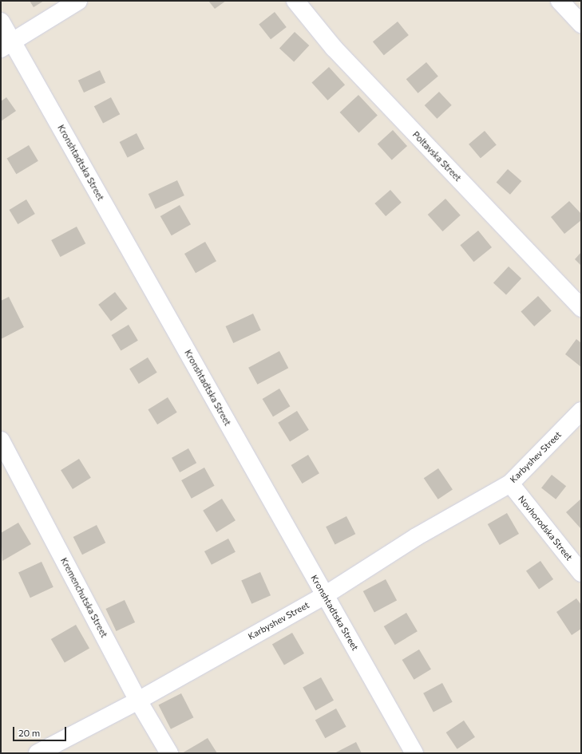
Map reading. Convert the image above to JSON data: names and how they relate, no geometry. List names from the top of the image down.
{
  "streets": {
    "street": [
      "Poltavska Street",
      "Kronshtadtska Street",
      "Karbyshev Street",
      "Novhorodska Street",
      "Kremenchutska Street"
    ]
  },
  "crossings": [
    ["Kronshtadtska Street", "Karbyshev Street"],
    ["Karbyshev Street", "Novhorodska Street"],
    ["Karbyshev Street", "Kremenchutska Street"]
  ],
  "scale_bar": "20 m"
}
